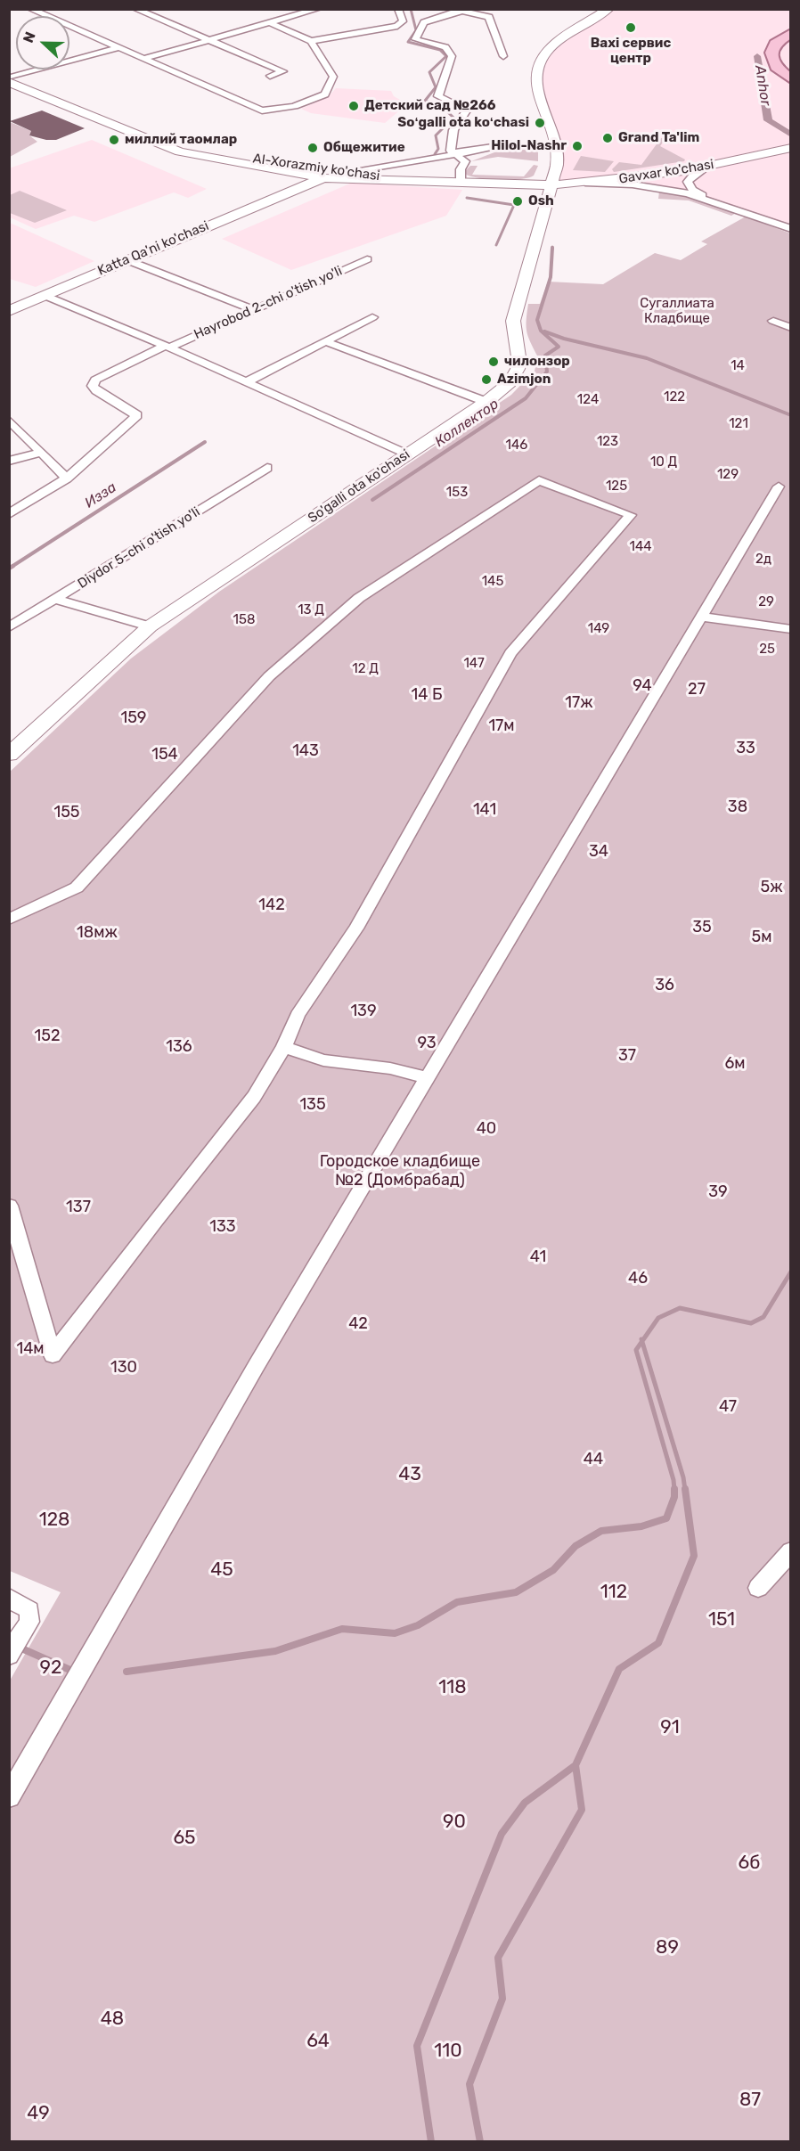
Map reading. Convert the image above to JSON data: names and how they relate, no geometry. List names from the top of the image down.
{
  "streets": {
    "main road": [
      "Al-Xorazmiy ko'chasi",
      "Gavxar ko'chasi",
      "Katta Qa'ni ko'chasi",
      "So'galli ota ko'chasi"
    ],
    "street": ["Hayrobod 2-chi o'tish yo'li", "Diydor 5-chi o'tish yo'li"]
  },
  "crossings": [
    ["Al-Xorazmiy ko'chasi", "Gavxar ko'chasi"],
    ["Al-Xorazmiy ko'chasi", "Katta Qa'ni ko'chasi"],
    ["Al-Xorazmiy ko'chasi", "So'galli ota ko'chasi"],
    ["Gavxar ko'chasi", "So'galli ota ko'chasi"],
    ["Katta Qa'ni ko'chasi", "Hayrobod 2-chi o'tish yo'li"],
    ["Hayrobod 2-chi o'tish yo'li", "So'galli ota ko'chasi"]
  ],
  "water": ["Anhor", "Коллектор", "Изза"],
  "parks": [
    "Сугаллиата Кладбище",
    "14",
    "122",
    "124",
    "121",
    "123",
    "146",
    "10 Д",
    "129",
    "125",
    "153",
    "144",
    "2д",
    "145",
    "29",
    "13 Д",
    "158",
    "149",
    "25",
    "147",
    "12 Д",
    "94",
    "27",
    "14 Б",
    "17ж",
    "159",
    "17м",
    "33",
    "143",
    "154",
    "38",
    "141",
    "155",
    "34",
    "5ж",
    "142",
    "35",
    "18мж",
    "5м",
    "36",
    "139",
    "152",
    "93",
    "136",
    "37",
    "6м",
    "135",
    "40",
    "Городское кладбище №2 (Домбрабад)",
    "39",
    "137",
    "133",
    "41",
    "46",
    "42",
    "14м",
    "130",
    "47",
    "44",
    "43",
    "128",
    "45",
    "112",
    "151",
    "92",
    "118",
    "91",
    "90",
    "65",
    "6б",
    "89",
    "48",
    "64",
    "110",
    "87",
    "49"
  ],
  "places": [
    "Baxi сервис центр",
    "Детский сад №266",
    "Soʻgalli ota koʻchasi",
    "Grand Ta'lim",
    "миллий таомлар",
    "Hilol-Nashr",
    "Общежитие",
    "Osh",
    "чилонзор",
    "Azimjon"
  ],
  "north": "left"
}
